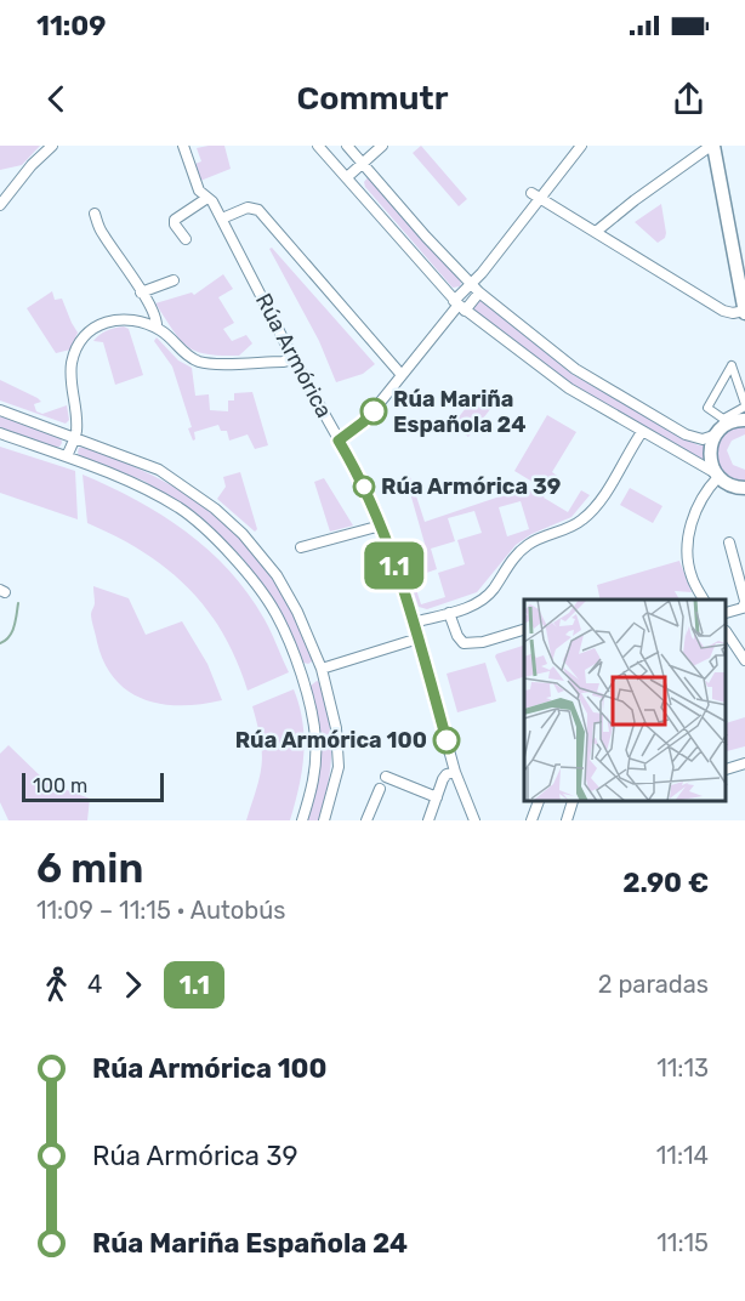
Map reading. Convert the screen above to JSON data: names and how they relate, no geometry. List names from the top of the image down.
{
  "streets": {
    "street": ["Rúa Armórica"]
  },
  "places": ["Rúa Mariña Española 24", "Rúa Armórica 39", "Rúa Armórica 100"],
  "lines": ["bus line 1.1"],
  "scale_bar": "100 m",
  "page": {
    "status": "11:09",
    "header": "Commutr",
    "on_map": "1.1",
    "scale": "100 m",
    "heading": ["6 min", "11:09 – 11:15 · Autobús", "2.90 €"],
    "legs": ["4", "1.1", "2 paradas"],
    "list": [
      {
        "name": "Rúa Armórica 100",
        "value": "11:13"
      },
      {
        "name": "Rúa Armórica 39",
        "value": "11:14"
      },
      {
        "name": "Rúa Mariña Española 24",
        "value": "11:15"
      }
    ]
  }
}
